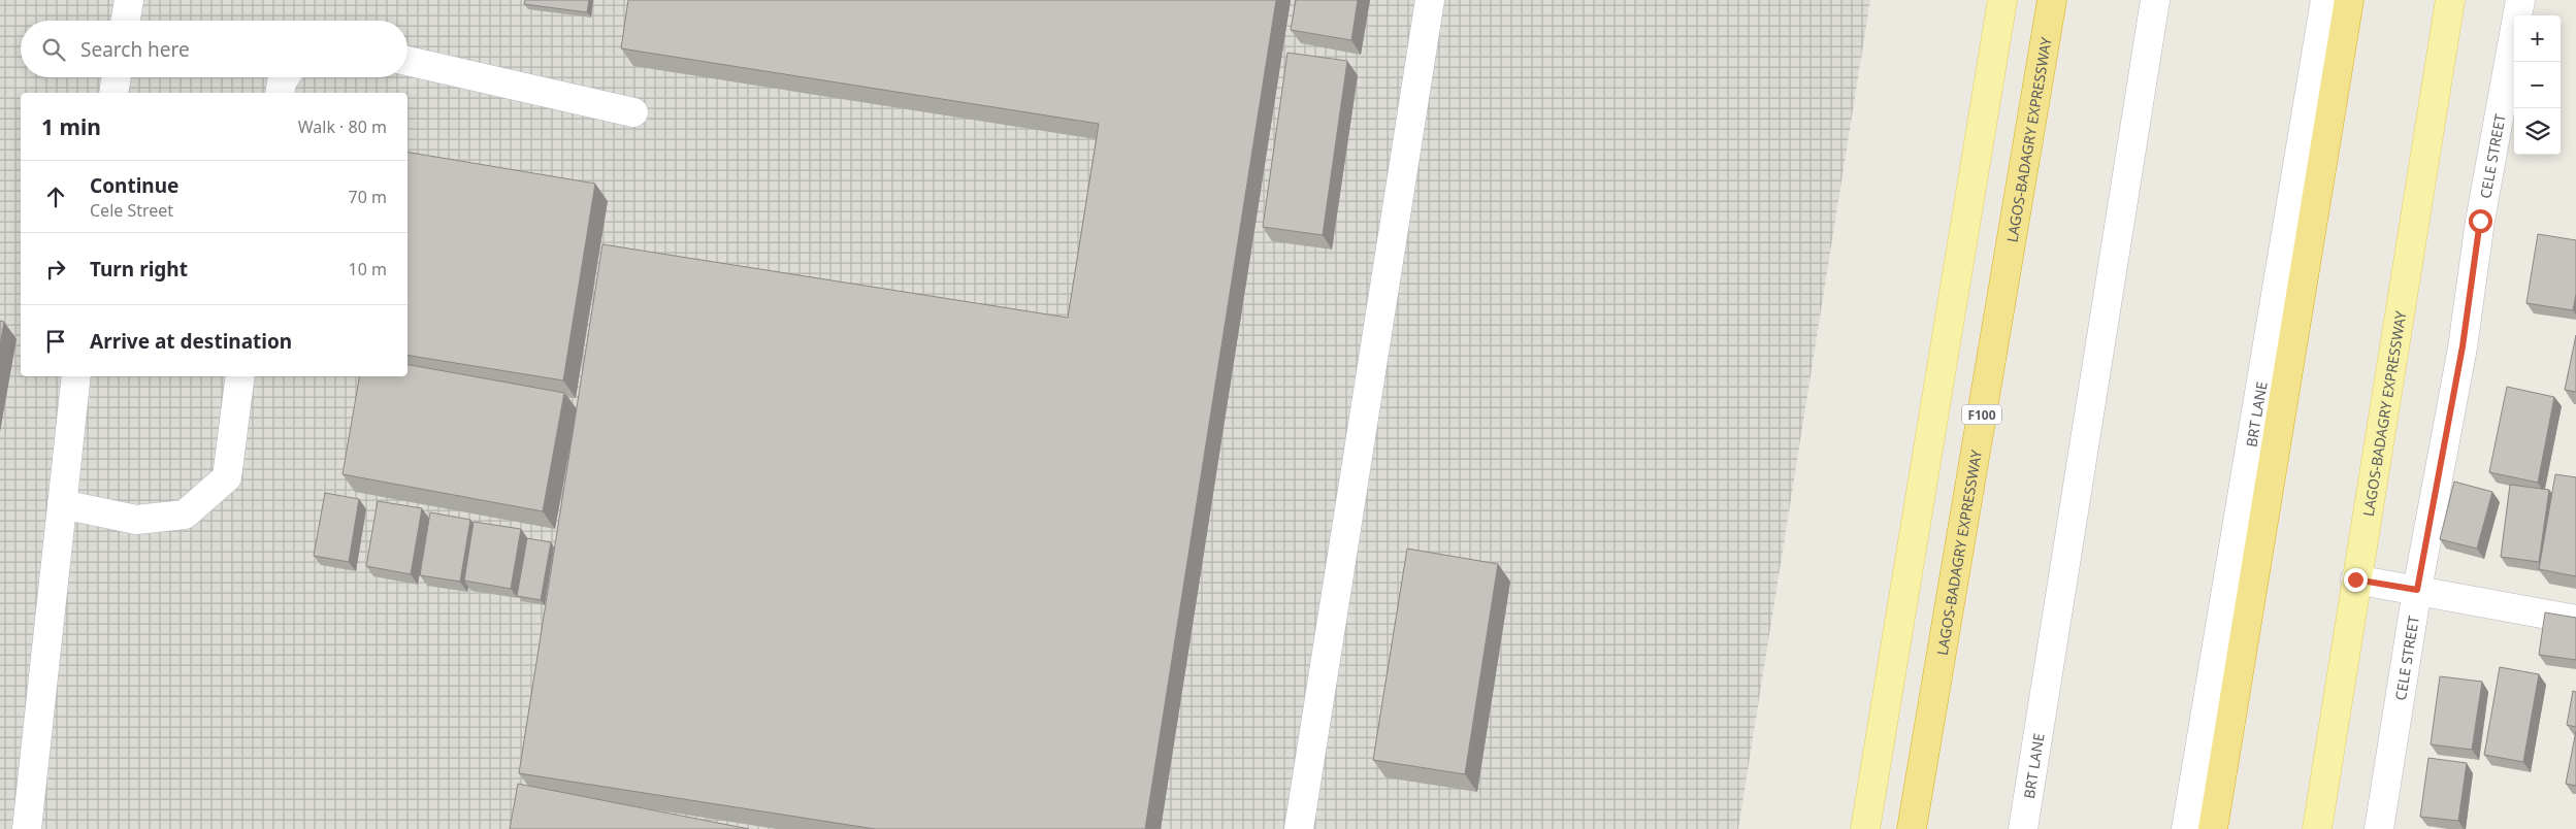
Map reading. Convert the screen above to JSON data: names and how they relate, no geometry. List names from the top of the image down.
{
  "streets": {
    "highway": ["LAGOS-BADAGRY EXPRESSWAY", "F100"],
    "street": ["CELE STREET", "BRT LANE"]
  },
  "page": {
    "map_buttons": ["+", "−"],
    "search": "Search here",
    "heading": ["1 min", "Walk · 80 m"],
    "list": [
      ["Continue", "Cele Street", "70 m"],
      ["Turn right", "10 m"],
      "Arrive at destination"
    ]
  }
}
